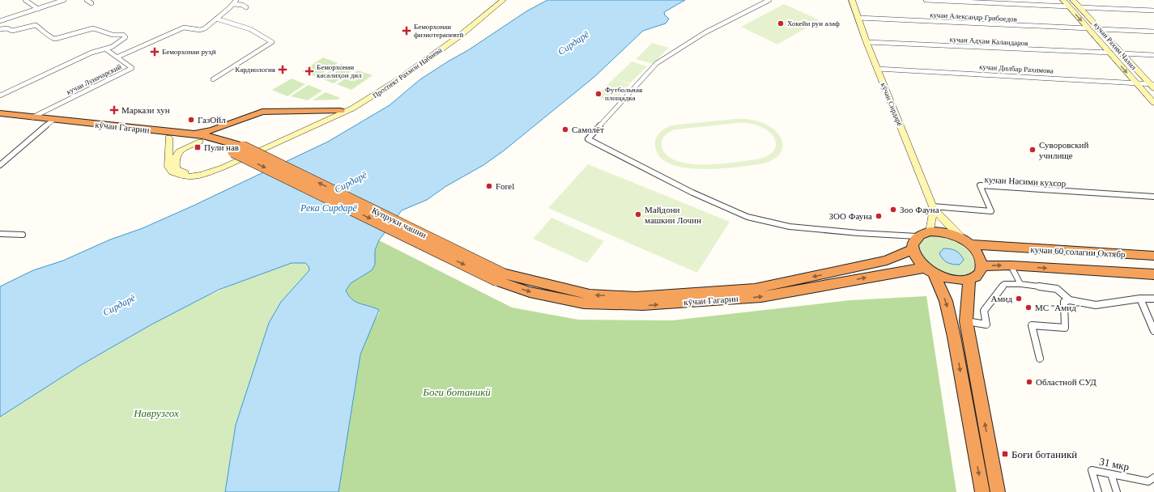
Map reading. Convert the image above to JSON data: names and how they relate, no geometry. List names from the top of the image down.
{
  "streets": {
    "highway": ["кӯчаи Гагарин", "кучаи 60 солагии Октябр"],
    "main road": ["кучаи Рахим Чалил", "Проспект Рахмон Набиева", "кӯчаи Сирдарё"],
    "street": [
      "кучаи Александр Грибоедов",
      "кучаи Адхам Каландаров",
      "кучаи Дилбар Рахимова",
      "кучаи Луначарский",
      "кучаи Насими кухсор",
      "31 мкр"
    ]
  },
  "crossings": [
    ["кучаи Александр Грибоедов", "кучаи Рахим Чалил"],
    ["кучаи Александр Грибоедов", "кӯчаи Сирдарё"],
    ["кучаи Адхам Каландаров", "кучаи Рахим Чалил"],
    ["кучаи Адхам Каландаров", "кӯчаи Сирдарё"],
    ["кучаи Рахим Чалил", "кучаи Дилбар Рахимова"],
    ["кучаи Дилбар Рахимова", "кӯчаи Сирдарё"],
    ["кучаи Луначарский", "кӯчаи Гагарин"],
    ["кӯчаи Сирдарё", "кучаи Насими кухсор"],
    ["кӯчаи Гагарин", "кучаи 60 солагии Октябр"]
  ],
  "water": ["Сирдарё", "Река Сирдарё"],
  "parks": ["Боги ботаникй", "Наврузгох"],
  "places": {
    "other": [
      "Хокейи руи алаф",
      "Футбольная площадка",
      "ГазОйл",
      "Самолёт",
      "Суворовский училище",
      "Forel",
      "Зоо Фауна",
      "Майдони машкии Лочин",
      "ЗОО Фауна",
      "Амид",
      "МС \"Амид\"",
      "Областной СУД"
    ],
    "health": [
      "Беморхонаи физиотерапевтӣ",
      "Беморхонаи руҳӣ",
      "Кардиология",
      "Беморхонаи касалиҳои дил",
      "Маркази хун"
    ],
    "transit": ["Пули нав", "Боғи ботаникӣ"]
  }
}
